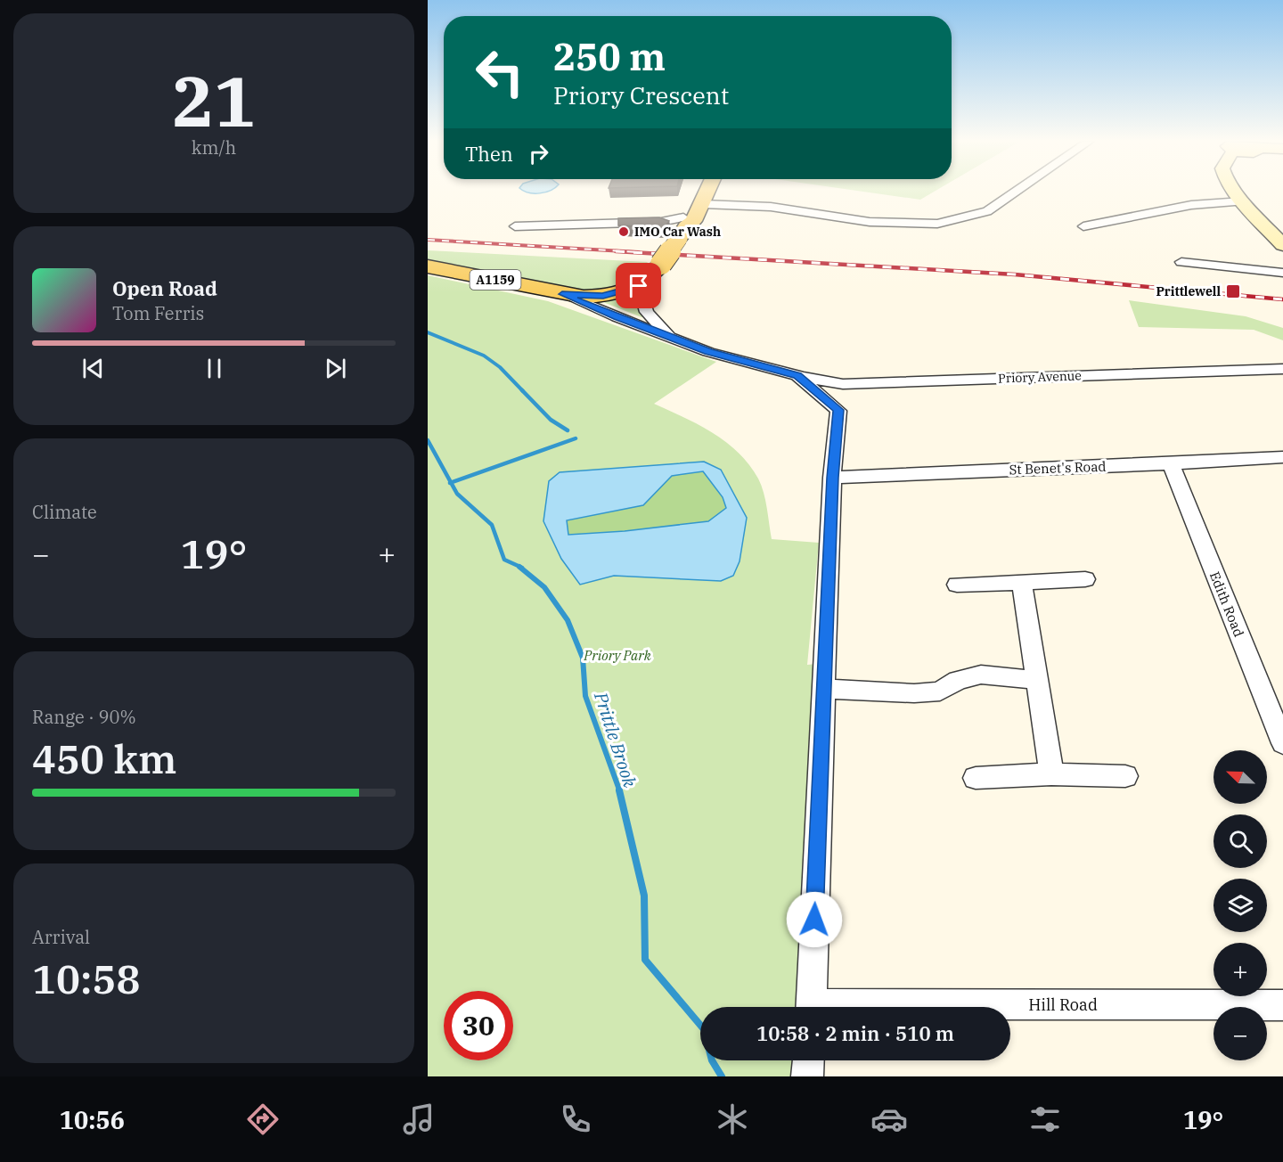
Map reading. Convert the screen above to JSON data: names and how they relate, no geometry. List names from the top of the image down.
{
  "streets": {
    "main road": ["A1159"],
    "street": [
      "Priory Avenue",
      "St Benet's Road",
      "Edith Road",
      "Hill Road"
    ]
  },
  "crossings": [
    ["A1159", "Priory Avenue"],
    ["St Benet's Road", "Edith Road"]
  ],
  "water": ["Prittle Brook"],
  "parks": ["Priory Park"],
  "places": {
    "other": ["IMO Car Wash"],
    "transit": ["Prittlewell"]
  },
  "north": "top left",
  "page": {
    "tile": [
      ["21", "km/h"],
      "Climate",
      ["Range · 90%", "450 km"],
      ["Arrival", "10:58"]
    ],
    "turn": ["250 m", "Priory Crescent"],
    "then": "Then",
    "song": ["Open Road", "Tom Ferris"],
    "heat": ["−", "19°", "+"],
    "map_buttons": ["+", "−"],
    "limit": "30",
    "trip": "10:58 · 2 min · 510 m",
    "tabs": ["10:56", "19°"]
  }
}
